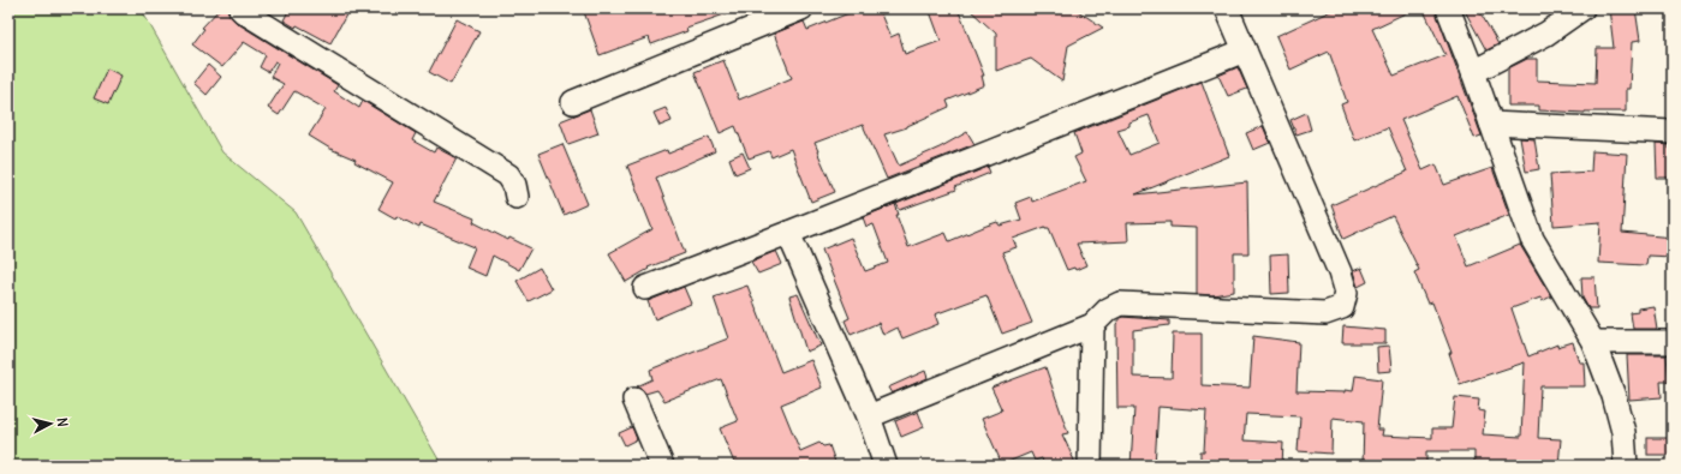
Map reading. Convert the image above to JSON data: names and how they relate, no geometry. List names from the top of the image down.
{
  "north": "right"
}
